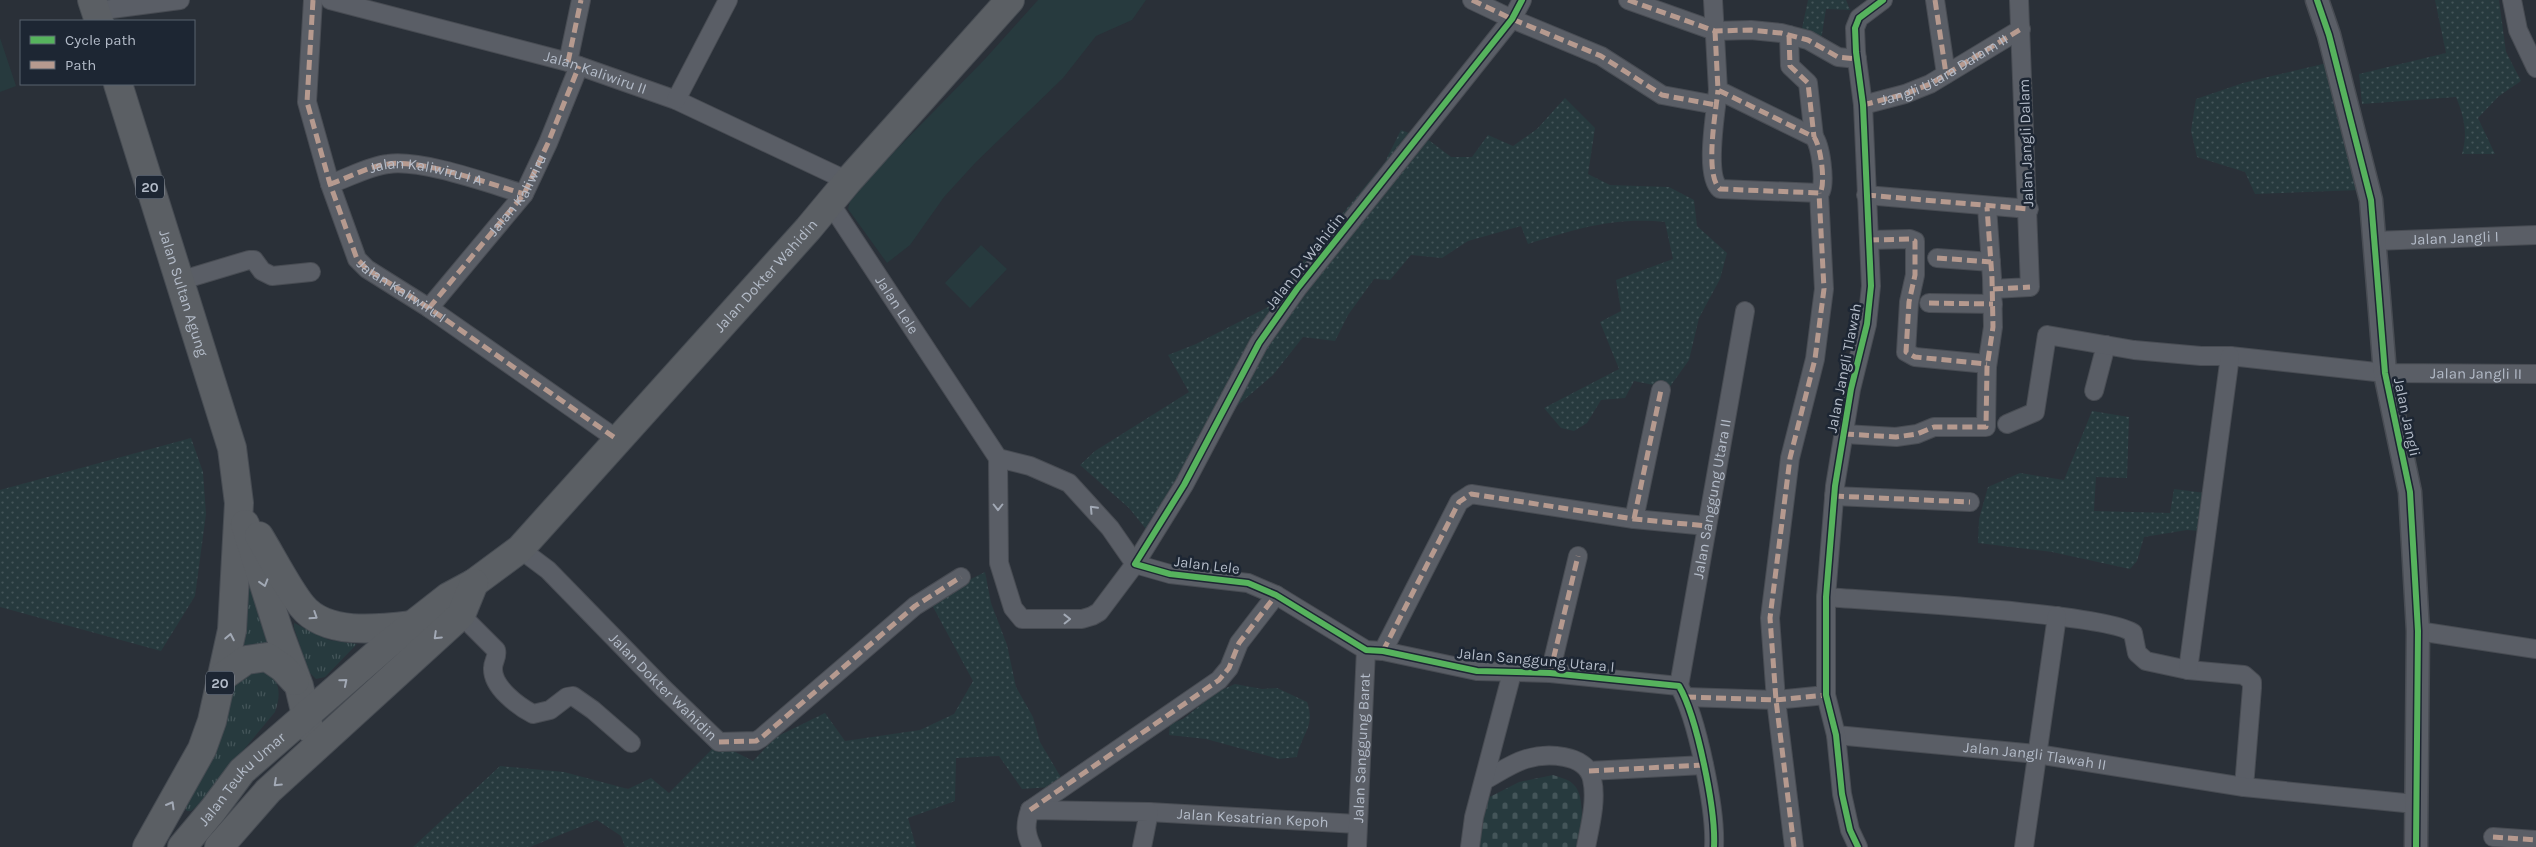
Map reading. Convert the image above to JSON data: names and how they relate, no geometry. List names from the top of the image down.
{
  "streets": {
    "highway": [
      "20",
      "Jalan Dokter Wahidin",
      "Jalan Sultan Agung",
      "Jalan Teuku Umar"
    ],
    "street": [
      "Jangli Utara Dalam II",
      "Jalan Kaliwiru II",
      "Jalan Jangli Dalam",
      "Jalan Kaliwiru I A",
      "Jalan Kaliwiru",
      "Jalan Jangli I",
      "Jalan Dr. Wahidin",
      "Jalan Kaliwiru I",
      "Jalan Lele",
      "Jalan Jangli Tlawah",
      "Jalan Jangli II",
      "Jalan Jangli",
      "Jalan Sanggung Utara II",
      "Jalan Sanggung Utara I",
      "Jalan Sanggung Barat",
      "Jalan Jangli Tlawah II",
      "Jalan Kesatrian Kepoh"
    ]
  },
  "crossings": [
    ["Jangli Utara Dalam II", "Jalan Jangli Dalam"],
    ["Jangli Utara Dalam II", "Jalan Jangli Tlawah"],
    ["Jalan Kaliwiru II", "Jalan Kaliwiru"],
    ["Jalan Kaliwiru II", "Jalan Dokter Wahidin"],
    ["Jalan Kaliwiru I A", "Jalan Kaliwiru"],
    ["Jalan Kaliwiru I A", "Jalan Kaliwiru I"],
    ["Jalan Kaliwiru", "Jalan Kaliwiru I"],
    ["Jalan Jangli I", "Jalan Jangli"],
    ["Jalan Dr. Wahidin", "Jalan Lele"],
    ["Jalan Dokter Wahidin", "Jalan Kaliwiru I"],
    ["Jalan Dokter Wahidin", "Jalan Sultan Agung"],
    ["Jalan Dokter Wahidin", "Jalan Lele"],
    ["Jalan Dokter Wahidin", "Jalan Teuku Umar"],
    ["Jalan Sultan Agung", "Jalan Teuku Umar"],
    ["Jalan Lele", "Jalan Sanggung Utara I"],
    ["Jalan Jangli II", "Jalan Jangli"],
    ["Jalan Jangli", "Jalan Jangli Tlawah II"],
    ["Jalan Sanggung Utara II", "Jalan Sanggung Utara I"],
    ["Jalan Sanggung Utara I", "Jalan Sanggung Barat"],
    ["Jalan Sanggung Barat", "Jalan Kesatrian Kepoh"]
  ],
  "legend": ["Cycle path", "Path"]
}
